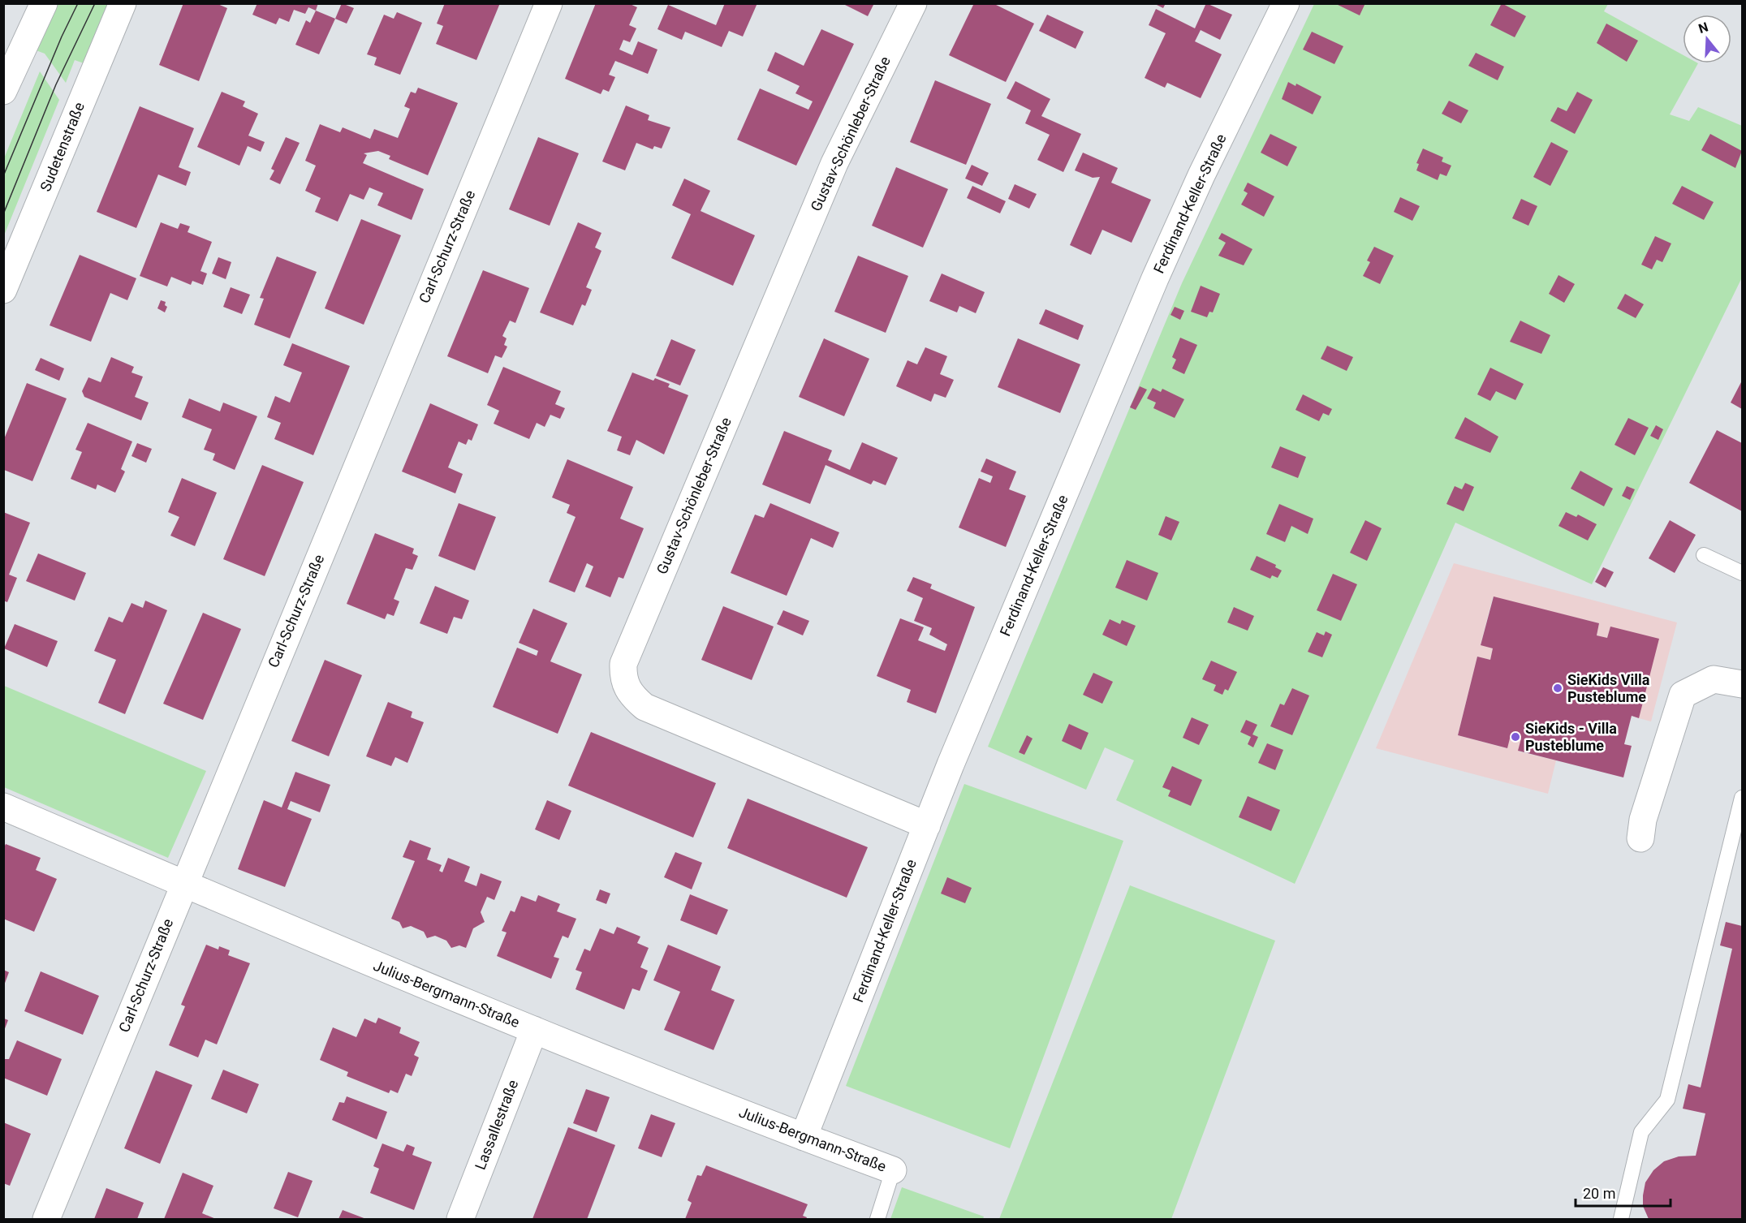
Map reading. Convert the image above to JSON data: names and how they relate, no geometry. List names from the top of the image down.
{
  "streets": {
    "street": [
      "Gustav-Schönleber-Straße",
      "Sudetenstraße",
      "Ferdinand-Keller-Straße",
      "Carl-Schurz-Straße",
      "Julius-Bergmann-Straße",
      "Lassallestraße"
    ]
  },
  "crossings": [
    ["Gustav-Schönleber-Straße", "Ferdinand-Keller-Straße"],
    ["Ferdinand-Keller-Straße", "Julius-Bergmann-Straße"],
    ["Carl-Schurz-Straße", "Julius-Bergmann-Straße"],
    ["Julius-Bergmann-Straße", "Lassallestraße"]
  ],
  "places": ["SieKids Villa Pusteblume", "SieKids - Villa Pusteblume"],
  "scale_bar": "20 m",
  "north": "top"
}
